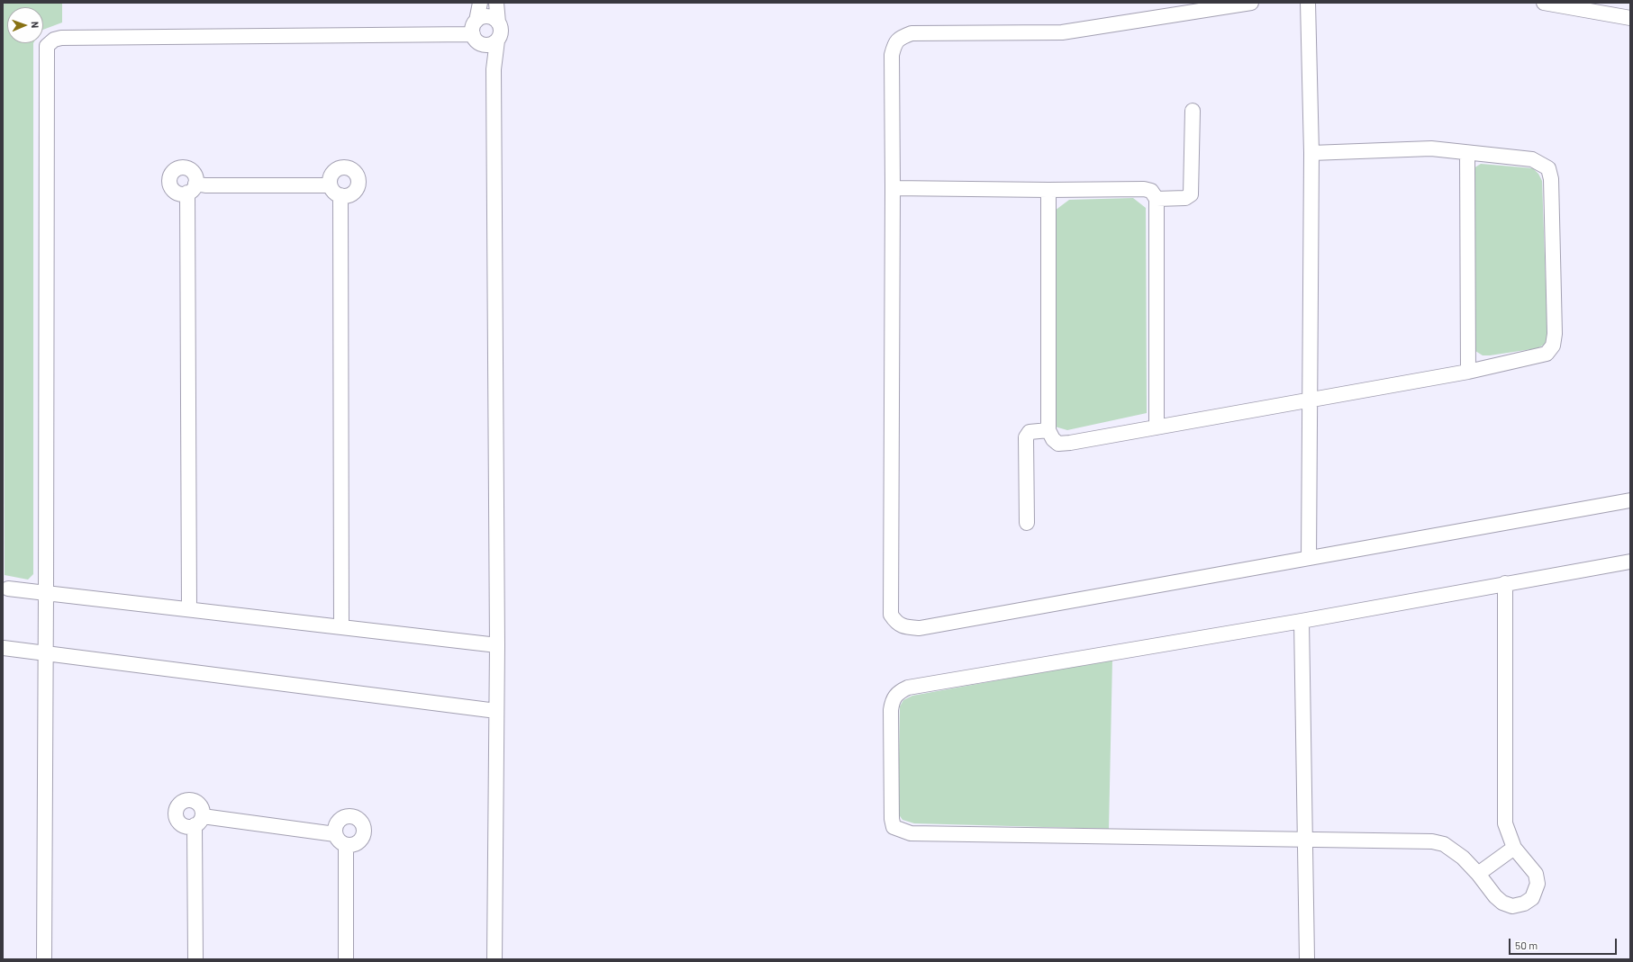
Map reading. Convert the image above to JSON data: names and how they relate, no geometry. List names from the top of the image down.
{
  "scale_bar": "50 m",
  "north": "right"
}
